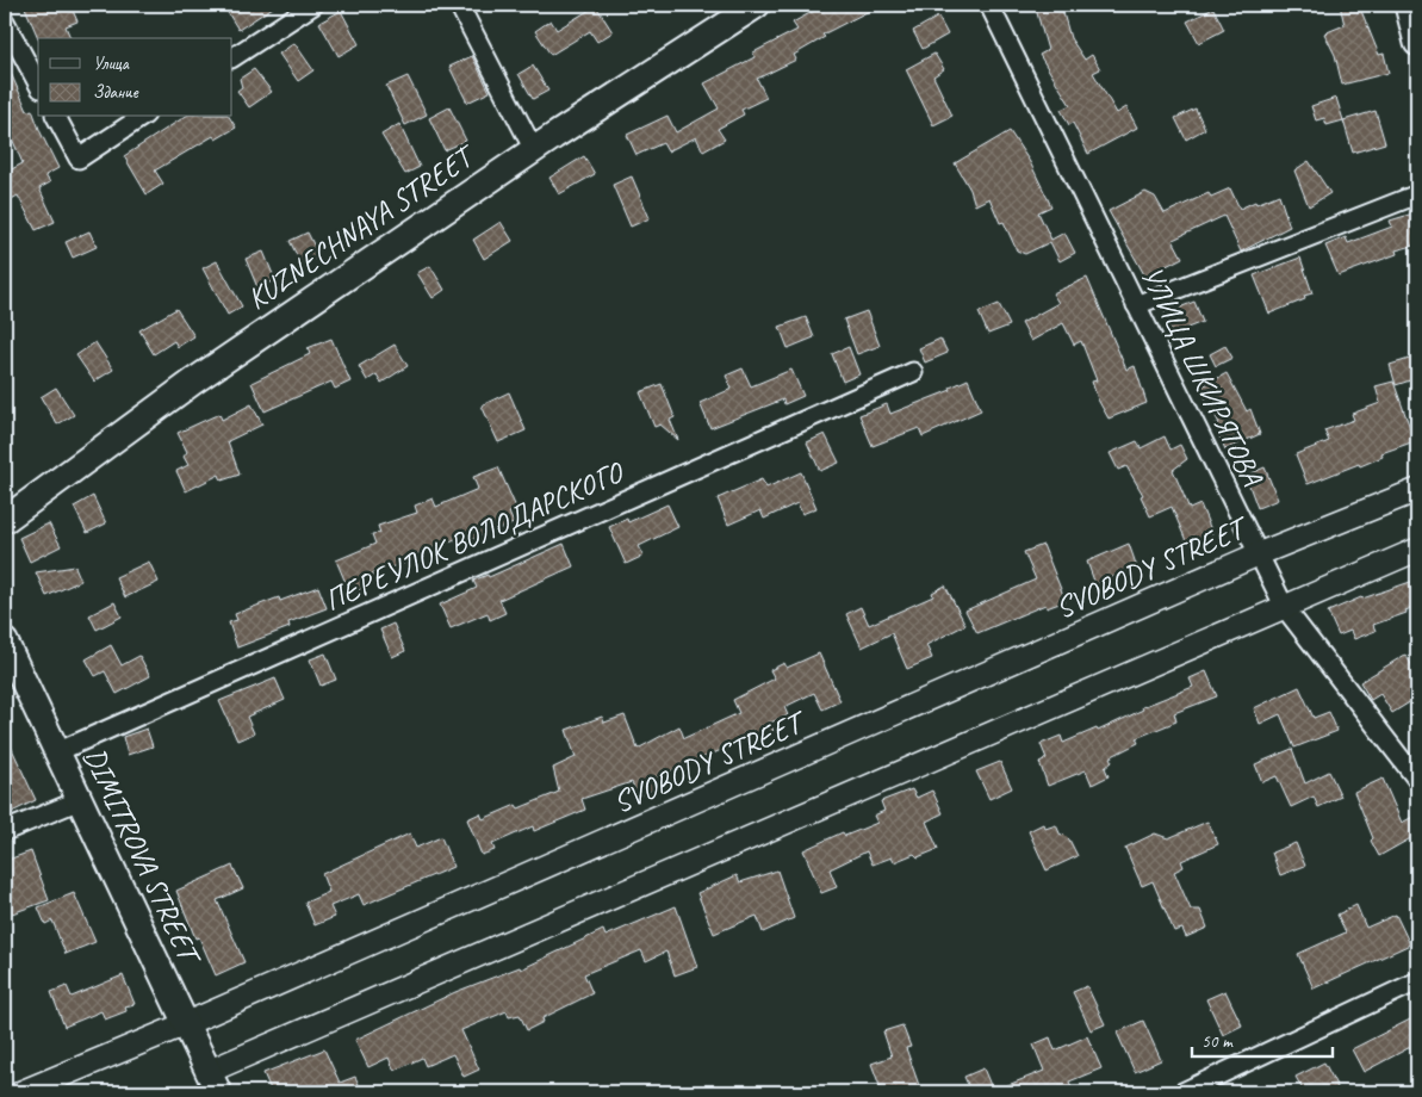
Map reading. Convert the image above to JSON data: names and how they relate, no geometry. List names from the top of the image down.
{
  "streets": {
    "main road": ["KUZNECHNAYA STREET", "DIMITROVA STREET"],
    "street": ["УЛИЦА ШКИРЯТОВА", "ПЕРЕУЛОК ВОЛОДАРСКОГО", "SVOBODY STREET"]
  },
  "crossings": [
    ["УЛИЦА ШКИРЯТОВА", "SVOBODY STREET"],
    ["ПЕРЕУЛОК ВОЛОДАРСКОГО", "DIMITROVA STREET"],
    ["SVOBODY STREET", "DIMITROVA STREET"]
  ],
  "legend": ["Улица", "Здание"],
  "scale_bar": "50 m"
}
